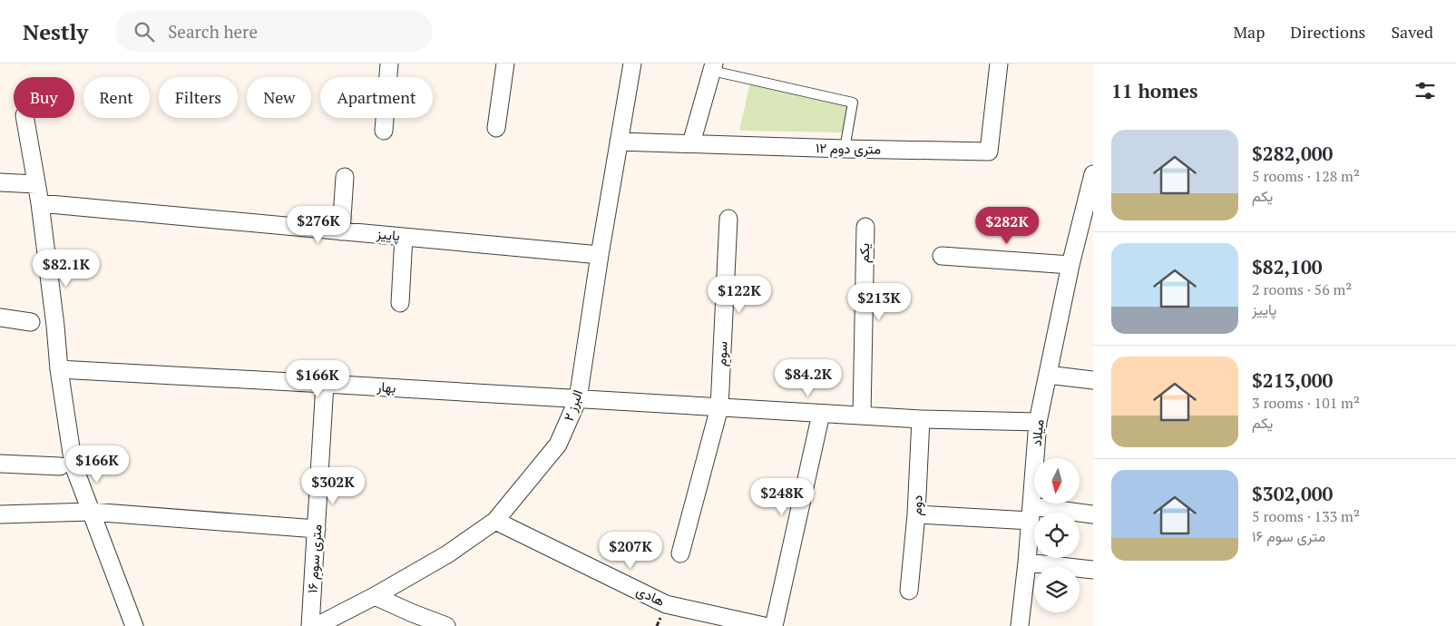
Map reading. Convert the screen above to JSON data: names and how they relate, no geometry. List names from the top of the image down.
{
  "streets": {
    "street": [
      "۱۲ متری دوم",
      "پاییز",
      "یکم",
      "سوم",
      "بهار",
      "البرز ۲",
      "میلاد",
      "دوم",
      "۱۶ متری سوم",
      "هادی"
    ]
  },
  "crossings": [
    ["۱۲ متری دوم", "البرز ۲"],
    ["پاییز", "البرز ۲"],
    ["یکم", "بهار"],
    ["سوم", "بهار"],
    ["بهار", "البرز ۲"],
    ["بهار", "میلاد"],
    ["بهار", "دوم"],
    ["بهار", "۱۶ متری سوم"],
    ["البرز ۲", "هادی"]
  ],
  "north": "bottom",
  "page": {
    "header": "Nestly",
    "search": "Search here",
    "nav": ["Map", "Directions", "Saved"],
    "heading": "11 homes",
    "chip": [
      "Buy",
      "Rent",
      "Filters",
      "New",
      "Apartment"
    ],
    "list": [
      {
        "name": "$282,000",
        "note": "5 rooms · 128 m² · یکم"
      },
      {
        "name": "$82,100",
        "note": "2 rooms · 56 m² · پاییز"
      },
      {
        "name": "$213,000",
        "note": "3 rooms · 101 m² · یکم"
      },
      {
        "name": "$302,000",
        "note": "5 rooms · 133 m² · ۱۶ متری سوم"
      }
    ],
    "price": [
      "$276K",
      "$282K",
      "$82.1K",
      "$122K",
      "$213K",
      "$84.2K",
      "$166K",
      "$166K",
      "$302K",
      "$248K",
      "$207K"
    ]
  }
}
